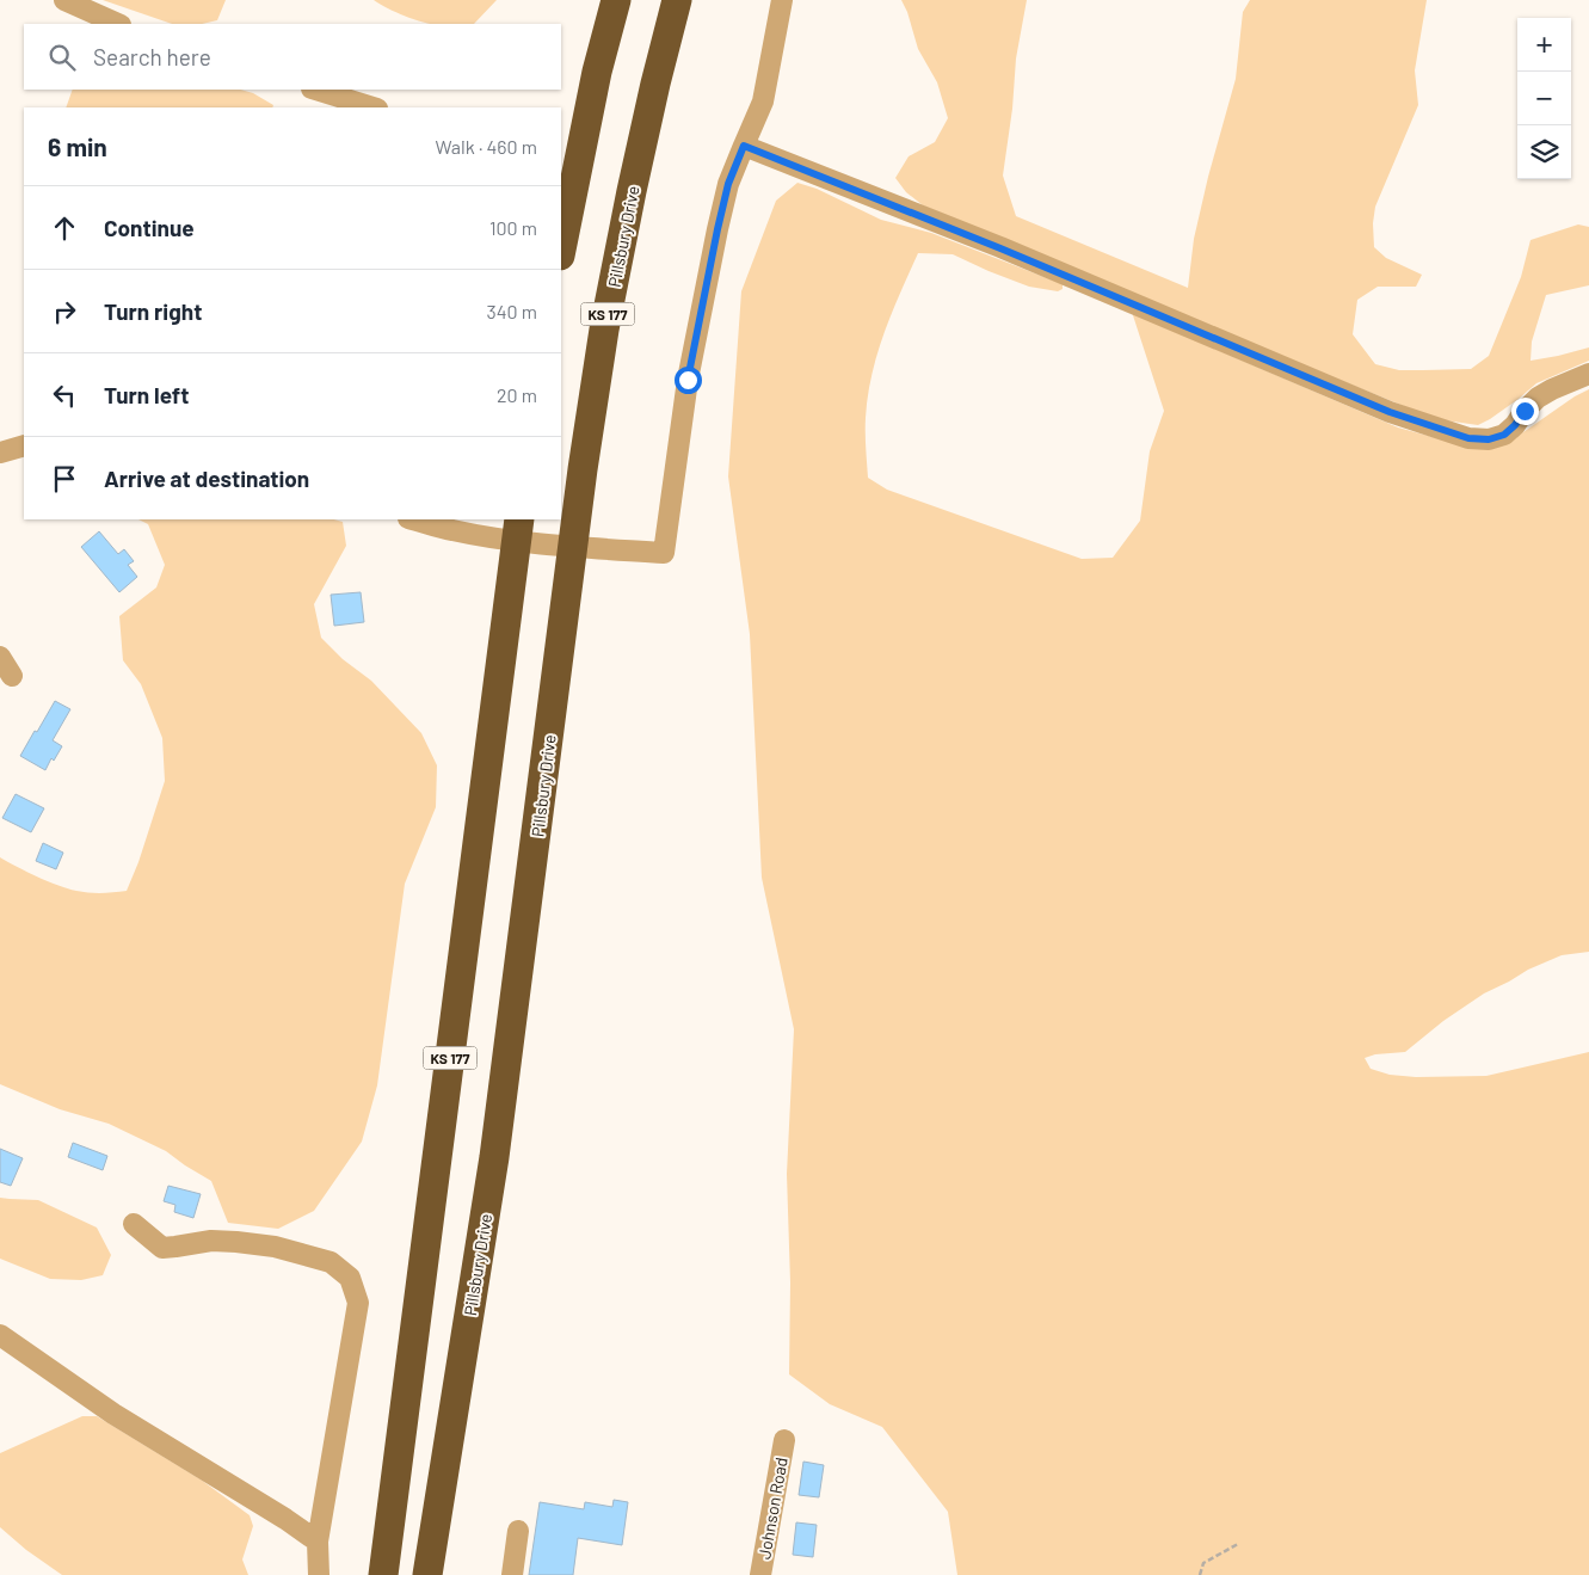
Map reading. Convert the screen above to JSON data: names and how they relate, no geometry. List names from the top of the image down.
{
  "streets": {
    "highway": ["Pillsbury Drive", "KS 177"],
    "street": ["Johnson Road"]
  },
  "page": {
    "map_buttons": ["+", "−"],
    "search": "Search here",
    "heading": ["6 min", "Walk · 460 m"],
    "list": [
      ["Continue", "100 m"],
      ["Turn right", "340 m"],
      ["Turn left", "20 m"],
      "Arrive at destination"
    ]
  }
}
